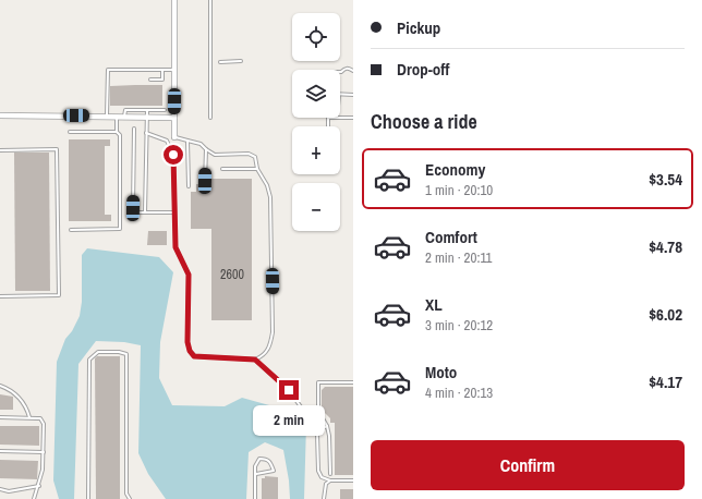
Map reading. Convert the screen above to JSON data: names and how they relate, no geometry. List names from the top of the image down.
{
  "house_numbers": ["2600"],
  "page": {
    "banner": ["Pickup", "Drop-off"],
    "map_buttons": ["+", "−"],
    "heading": "Choose a ride",
    "list": [
      {
        "name": "Economy",
        "note": "1 min · 20:10",
        "value": "$3.54"
      },
      {
        "name": "Comfort",
        "note": "2 min · 20:11",
        "value": "$4.78"
      },
      {
        "name": "XL",
        "note": "3 min · 20:12",
        "value": "$6.02"
      },
      {
        "name": "Moto",
        "note": "4 min · 20:13",
        "value": "$4.17"
      }
    ],
    "bubble": "2 min",
    "buttons": "Confirm"
  }
}
